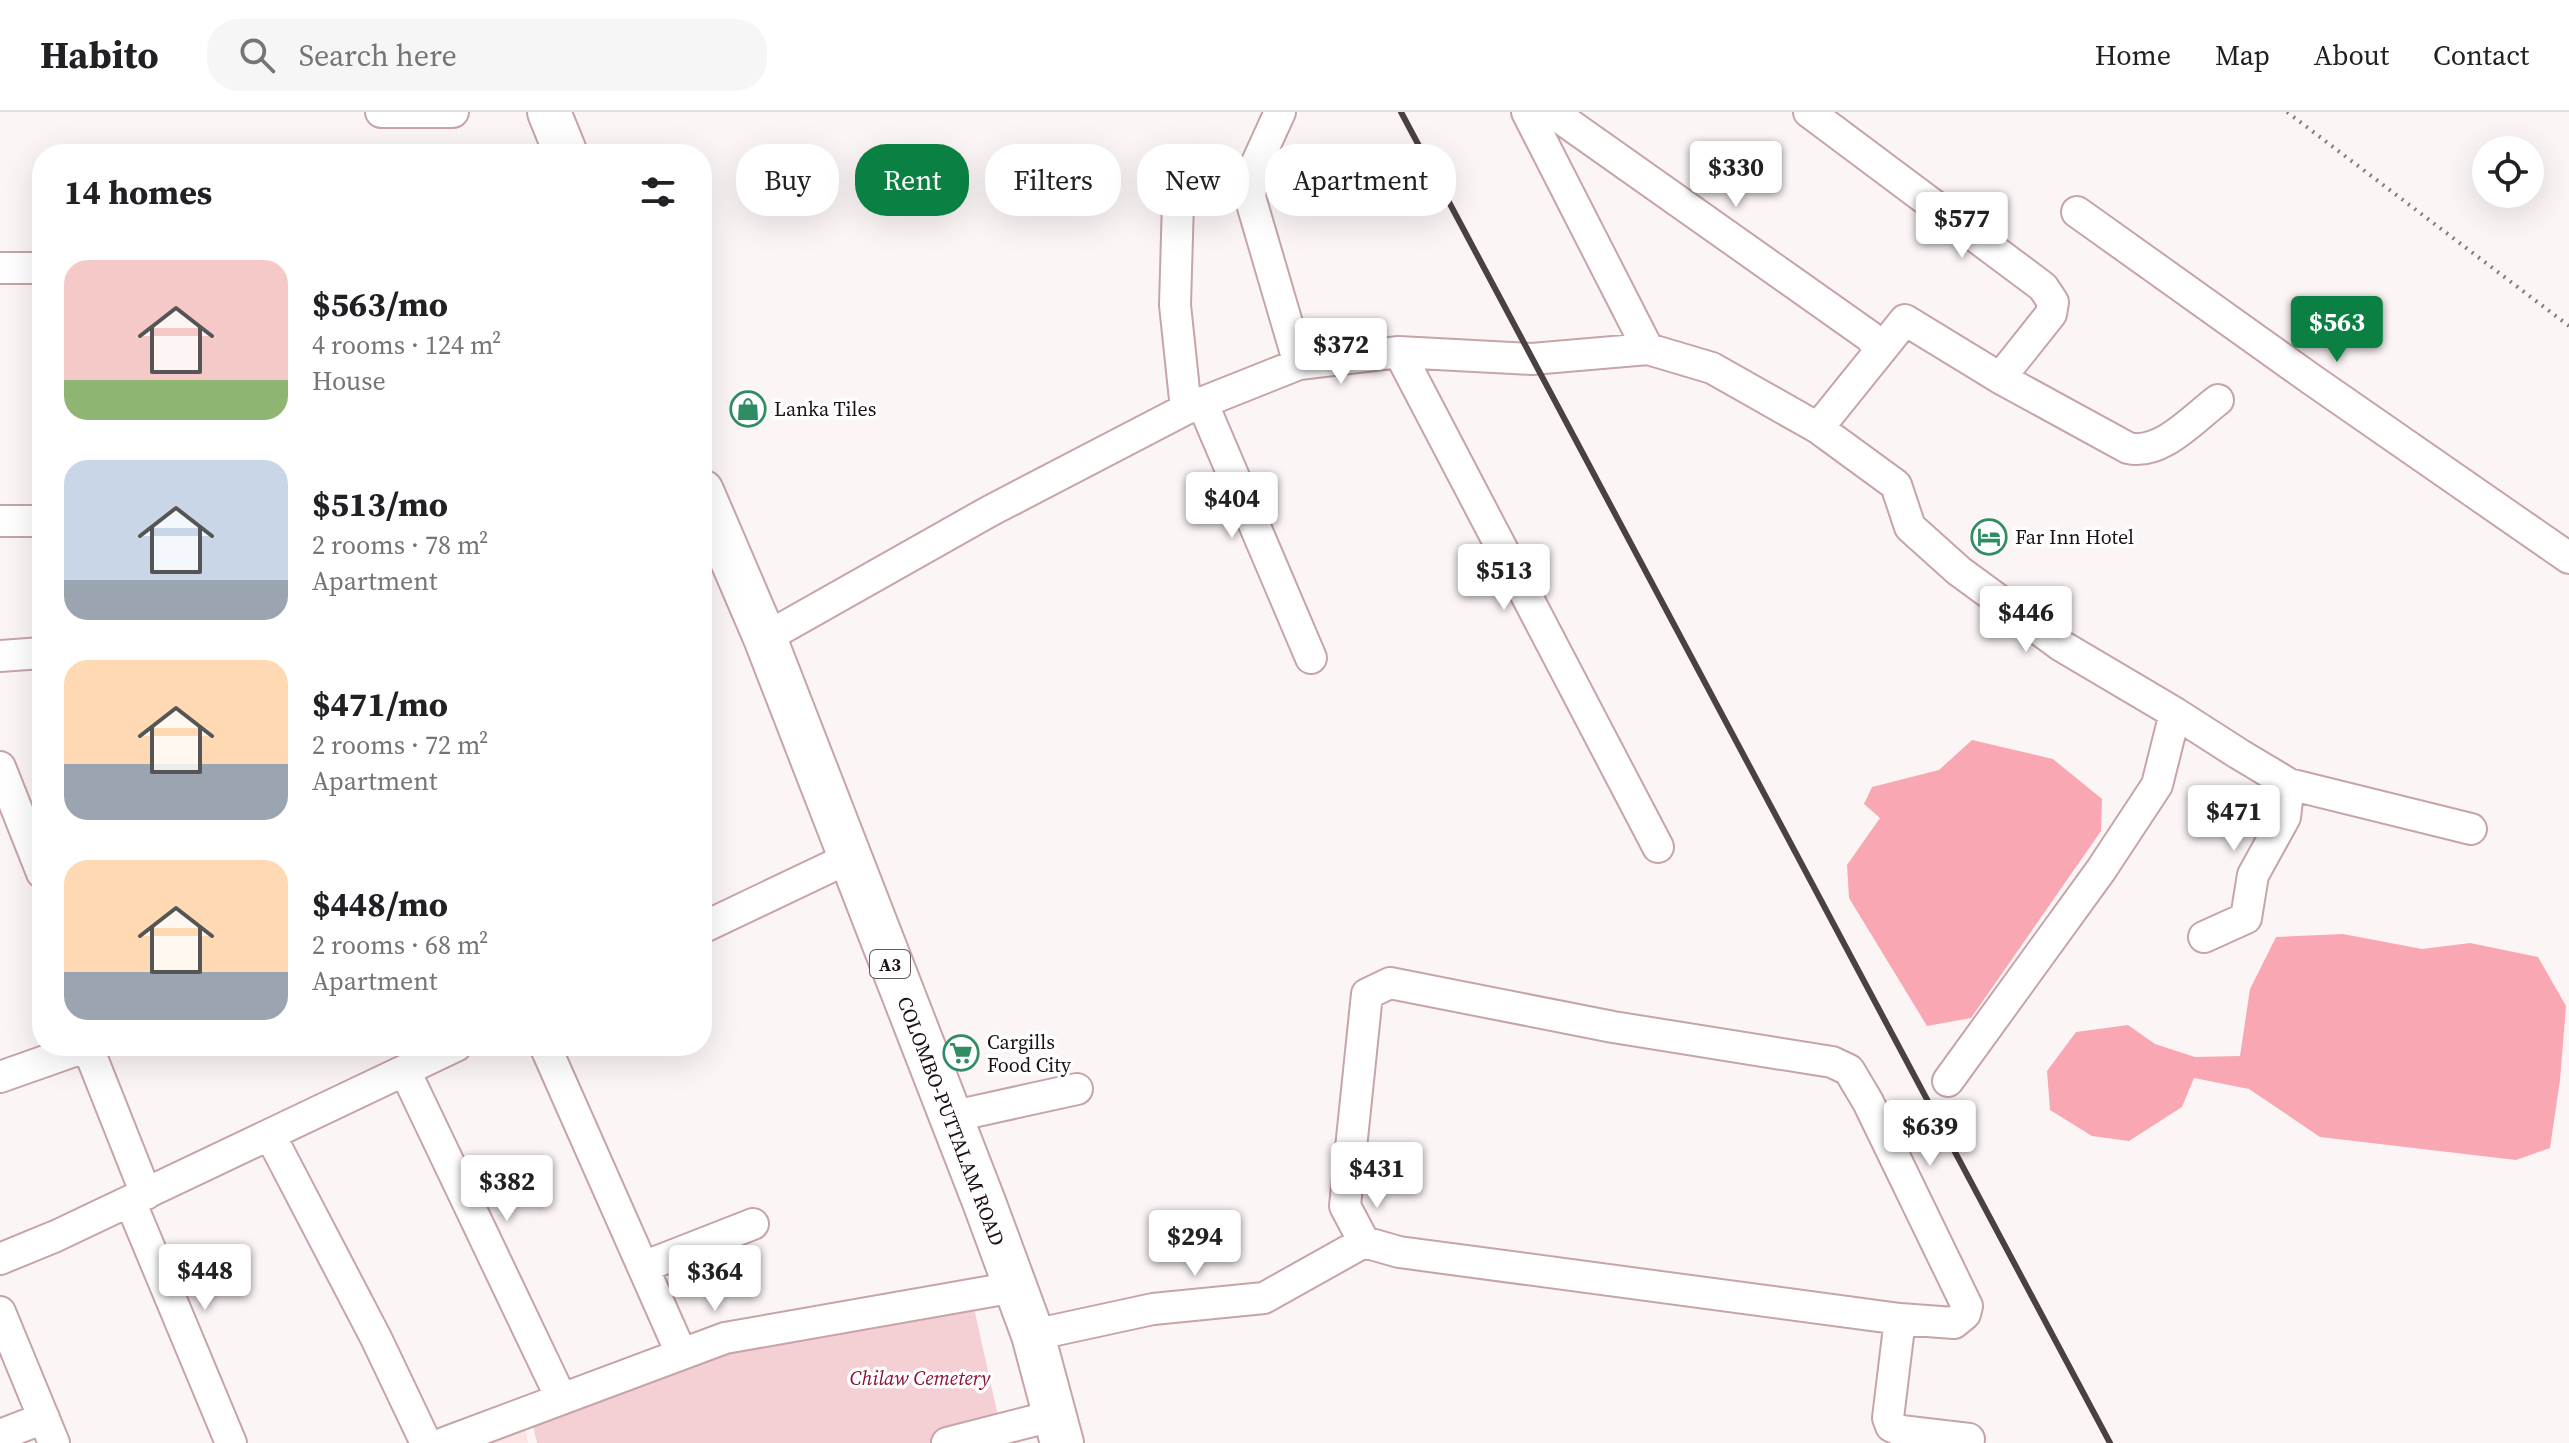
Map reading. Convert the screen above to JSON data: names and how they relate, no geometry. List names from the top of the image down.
{
  "streets": {
    "highway": ["A3", "COLOMBO-PUTTALAM ROAD"]
  },
  "parks": ["Chilaw Cemetery"],
  "places": {
    "shop": ["Lanka Tiles"],
    "hotel": ["Far Inn Hotel"],
    "supermarket": ["Cargills Food City"]
  },
  "page": {
    "header": "Habito",
    "search": "Search here",
    "nav": [
      "Home",
      "Map",
      "About",
      "Contact"
    ],
    "price": [
      "$330",
      "$577",
      "$563",
      "$372",
      "$404",
      "$513",
      "$446",
      "$471",
      "$639",
      "$431",
      "$382",
      "$294",
      "$448",
      "$364"
    ],
    "chip": [
      "Buy",
      "Rent",
      "Filters",
      "New",
      "Apartment"
    ],
    "heading": "14 homes",
    "list": [
      {
        "name": "$563/mo",
        "note": "4 rooms · 124 m² · House"
      },
      {
        "name": "$513/mo",
        "note": "2 rooms · 78 m² · Apartment"
      },
      {
        "name": "$471/mo",
        "note": "2 rooms · 72 m² · Apartment"
      },
      {
        "name": "$448/mo",
        "note": "2 rooms · 68 m² · Apartment"
      }
    ]
  }
}
